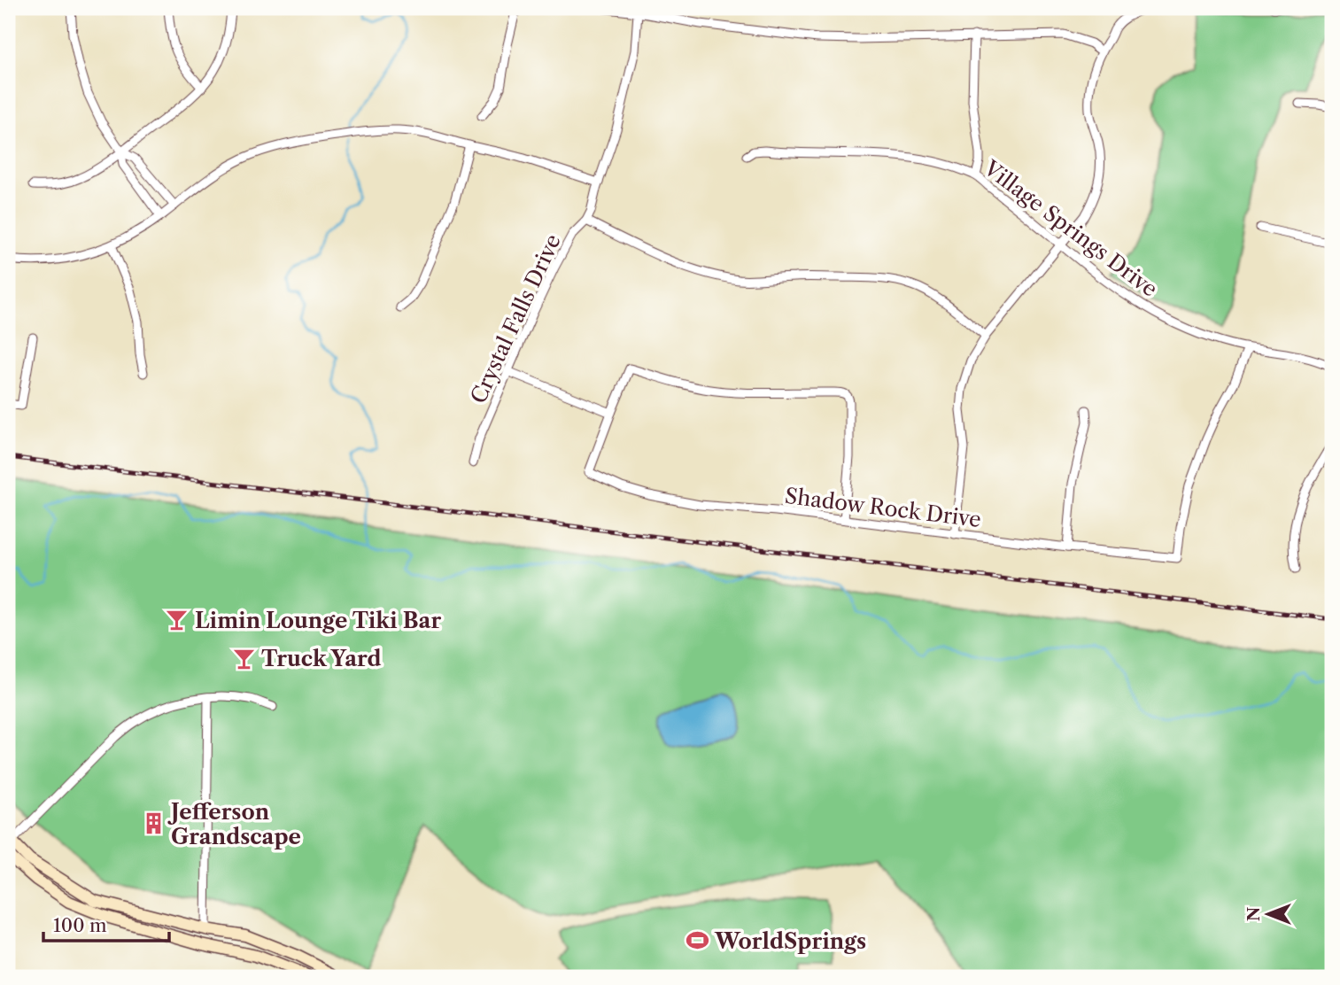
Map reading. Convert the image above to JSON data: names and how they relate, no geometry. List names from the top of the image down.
{
  "streets": {
    "street": ["Village Springs Drive", "Crystal Falls Drive", "Shadow Rock Drive"]
  },
  "crossings": [
    ["Village Springs Drive", "Shadow Rock Drive"]
  ],
  "places": {
    "bar": ["Limin Lounge Tiki Bar", "Truck Yard"],
    "building": ["Jefferson Grandscape"],
    "sports": ["WorldSprings"]
  },
  "scale_bar": "100 m",
  "north": "left"
}
